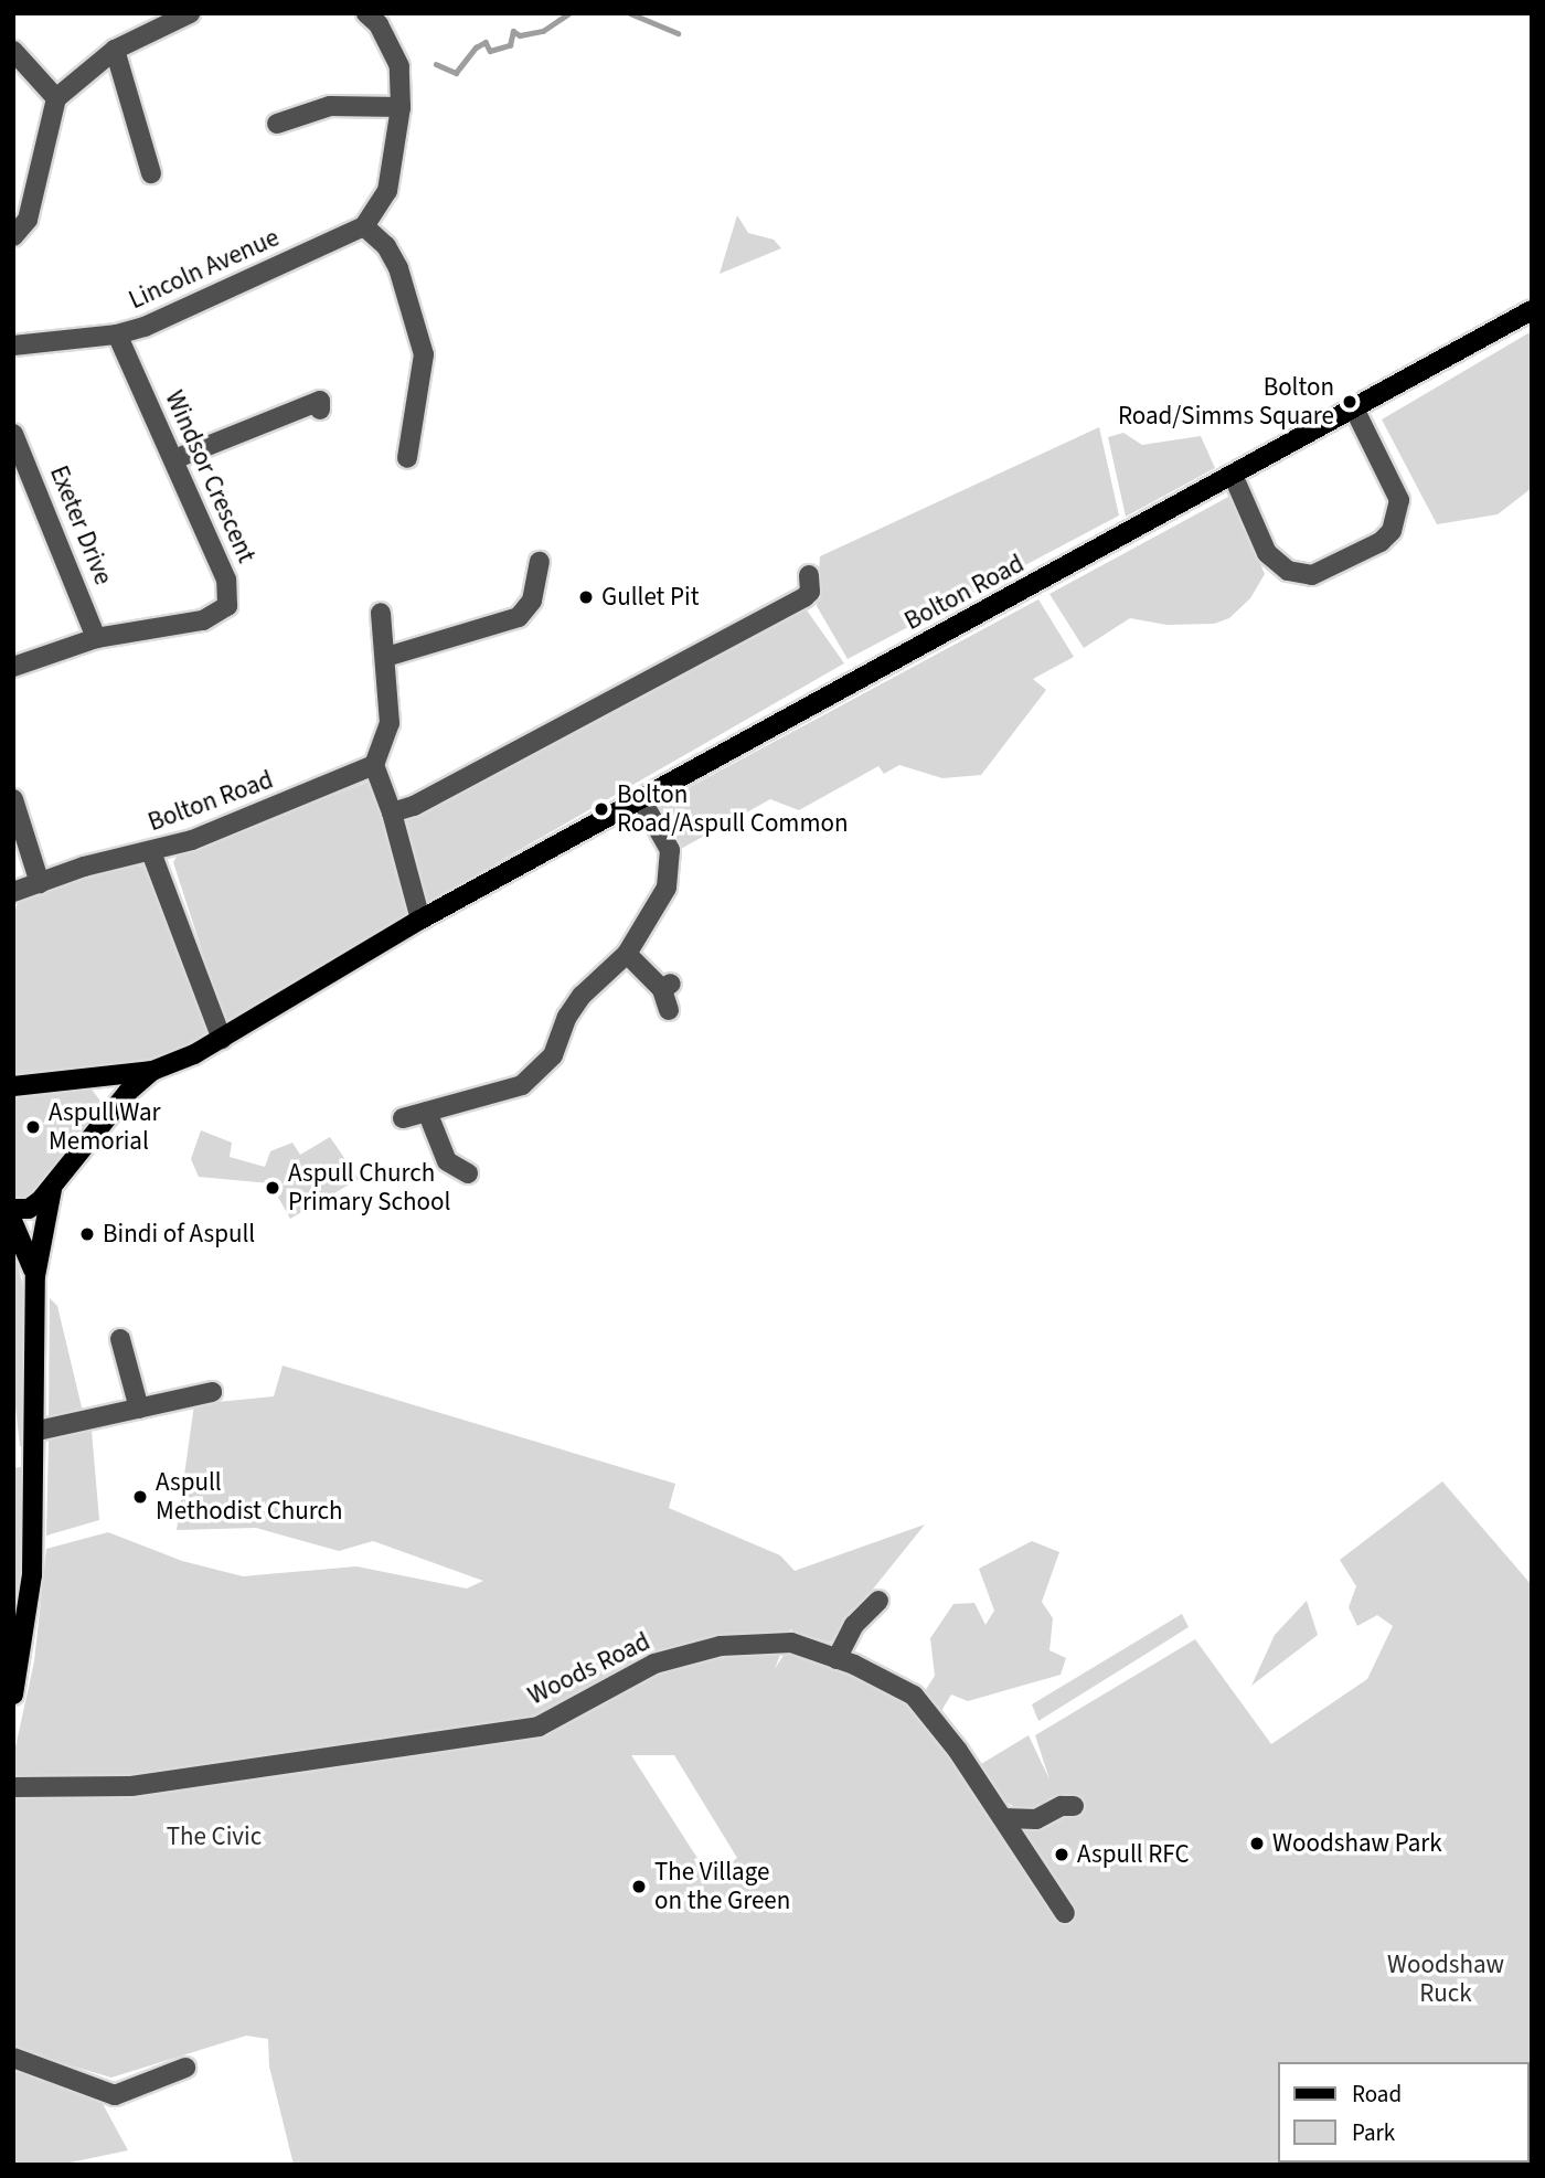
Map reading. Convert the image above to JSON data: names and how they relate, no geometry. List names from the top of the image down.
{
  "streets": {
    "main road": ["Bolton Road"],
    "street": [
      "Lincoln Avenue",
      "Windsor Crescent",
      "Exeter Drive",
      "Woods Road"
    ]
  },
  "crossings": [
    ["Lincoln Avenue", "Windsor Crescent"],
    ["Windsor Crescent", "Exeter Drive"]
  ],
  "parks": ["The Civic", "Woodshaw Ruck"],
  "places": [
    "Bolton Road/Simms Square",
    "Gullet Pit",
    "Bolton Road/Aspull Common",
    "Aspull War Memorial",
    "Aspull Church Primary School",
    "Bindi of Aspull",
    "Aspull Methodist Church",
    "Woodshaw Park",
    "Aspull RFC",
    "The Village on the Green"
  ],
  "legend": ["Road", "Park"]
}
